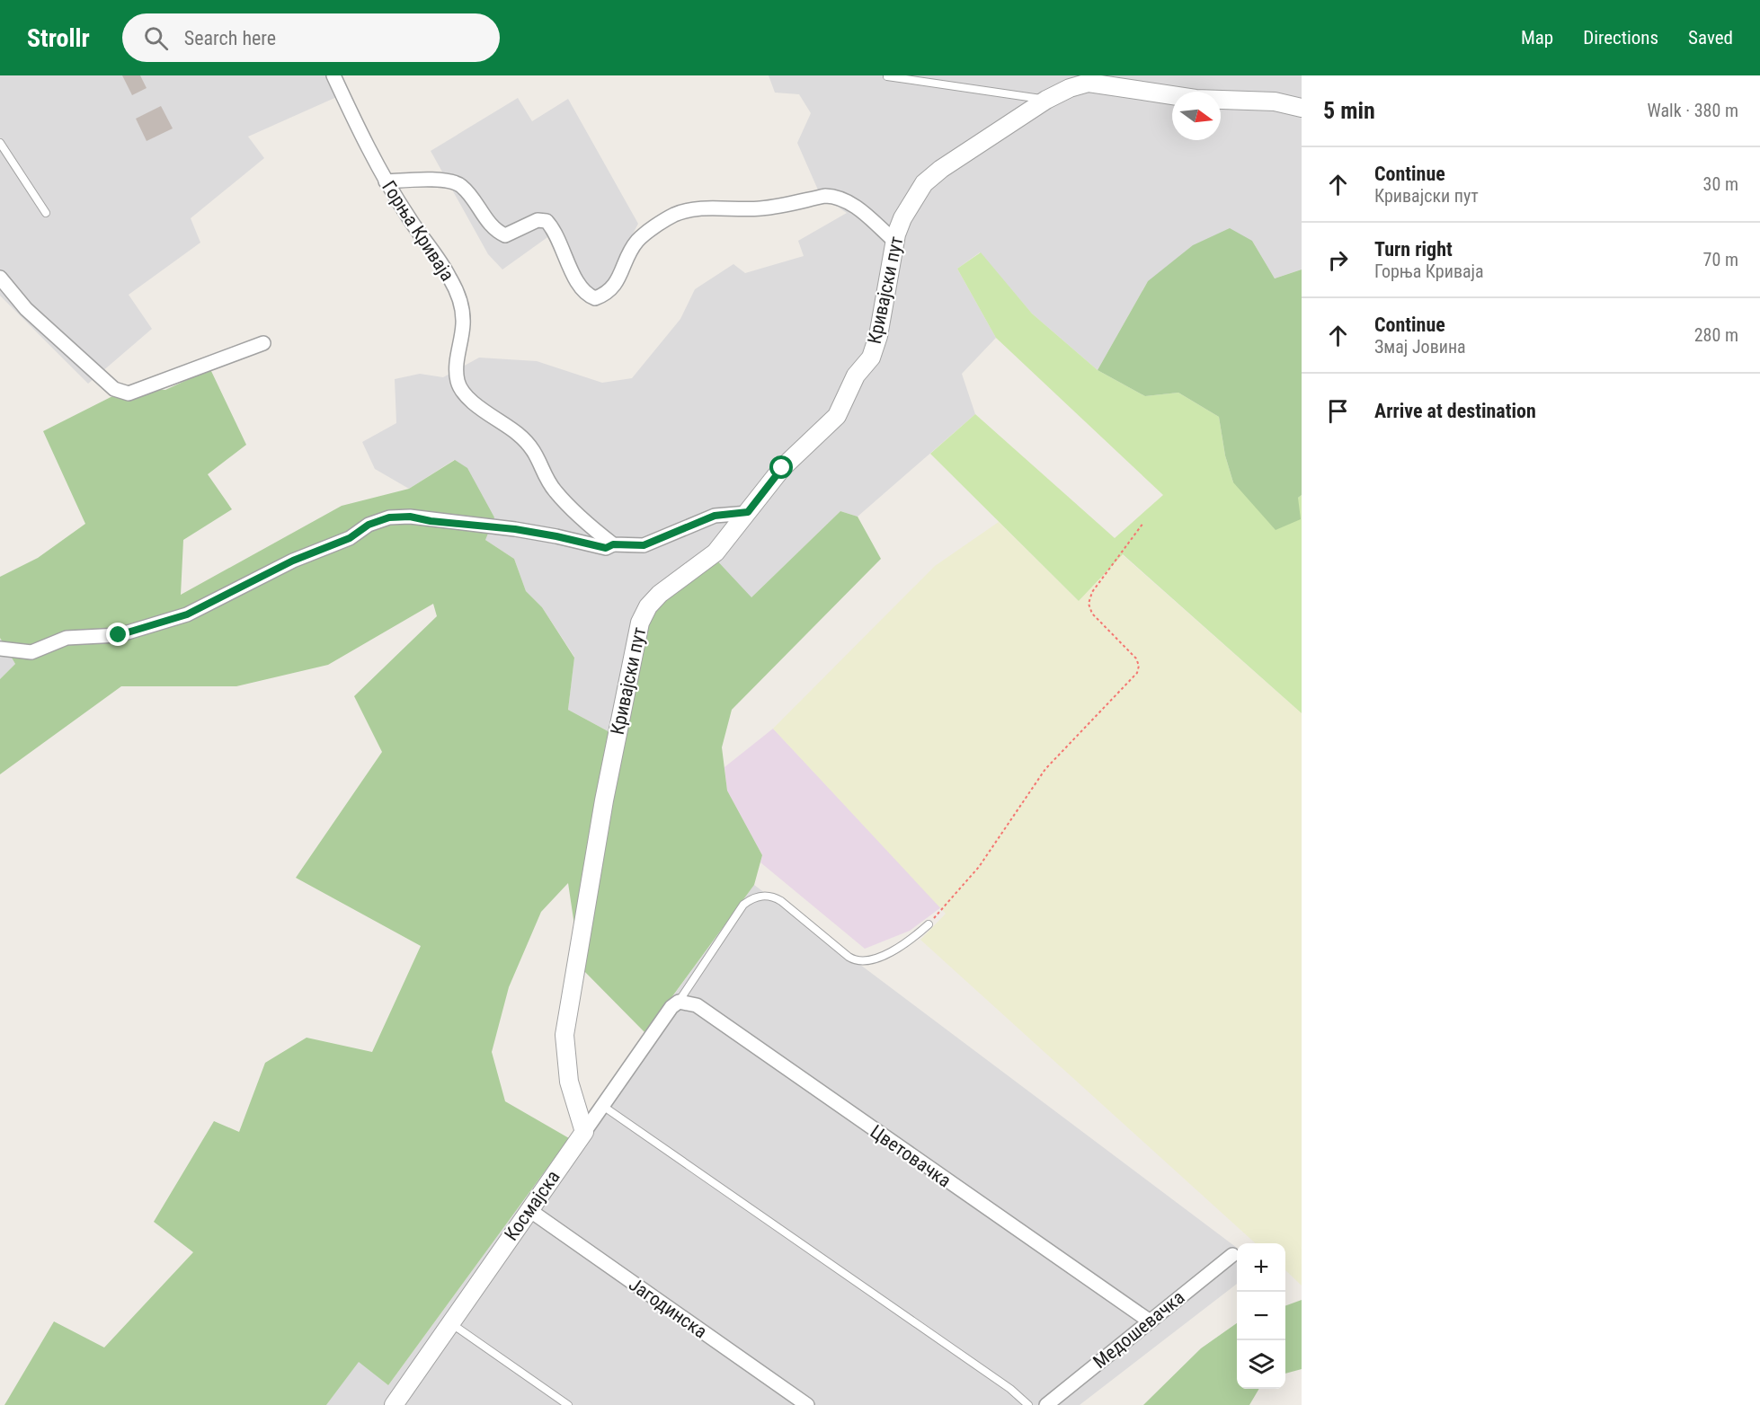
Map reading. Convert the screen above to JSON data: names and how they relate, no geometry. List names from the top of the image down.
{
  "streets": {
    "street": [
      "Горња Криваја",
      "Кривајски пут",
      "Цветовачка",
      "Космајска",
      "Јагодинска",
      "Медошевачка"
    ]
  },
  "crossings": [
    ["Кривајски пут", "Космајска"],
    ["Цветовачка", "Космајска"],
    ["Цветовачка", "Медошевачка"],
    ["Космајска", "Јагодинска"]
  ],
  "north": "right",
  "page": {
    "header": "Strollr",
    "search": "Search here",
    "nav": ["Map", "Directions", "Saved"],
    "heading": ["5 min", "Walk · 380 m"],
    "list": [
      ["Continue", "Кривајски пут", "30 m"],
      ["Turn right", "Горња Криваја", "70 m"],
      ["Continue", "Змај Јовина", "280 m"],
      "Arrive at destination"
    ],
    "map_buttons": ["+", "−"]
  }
}
